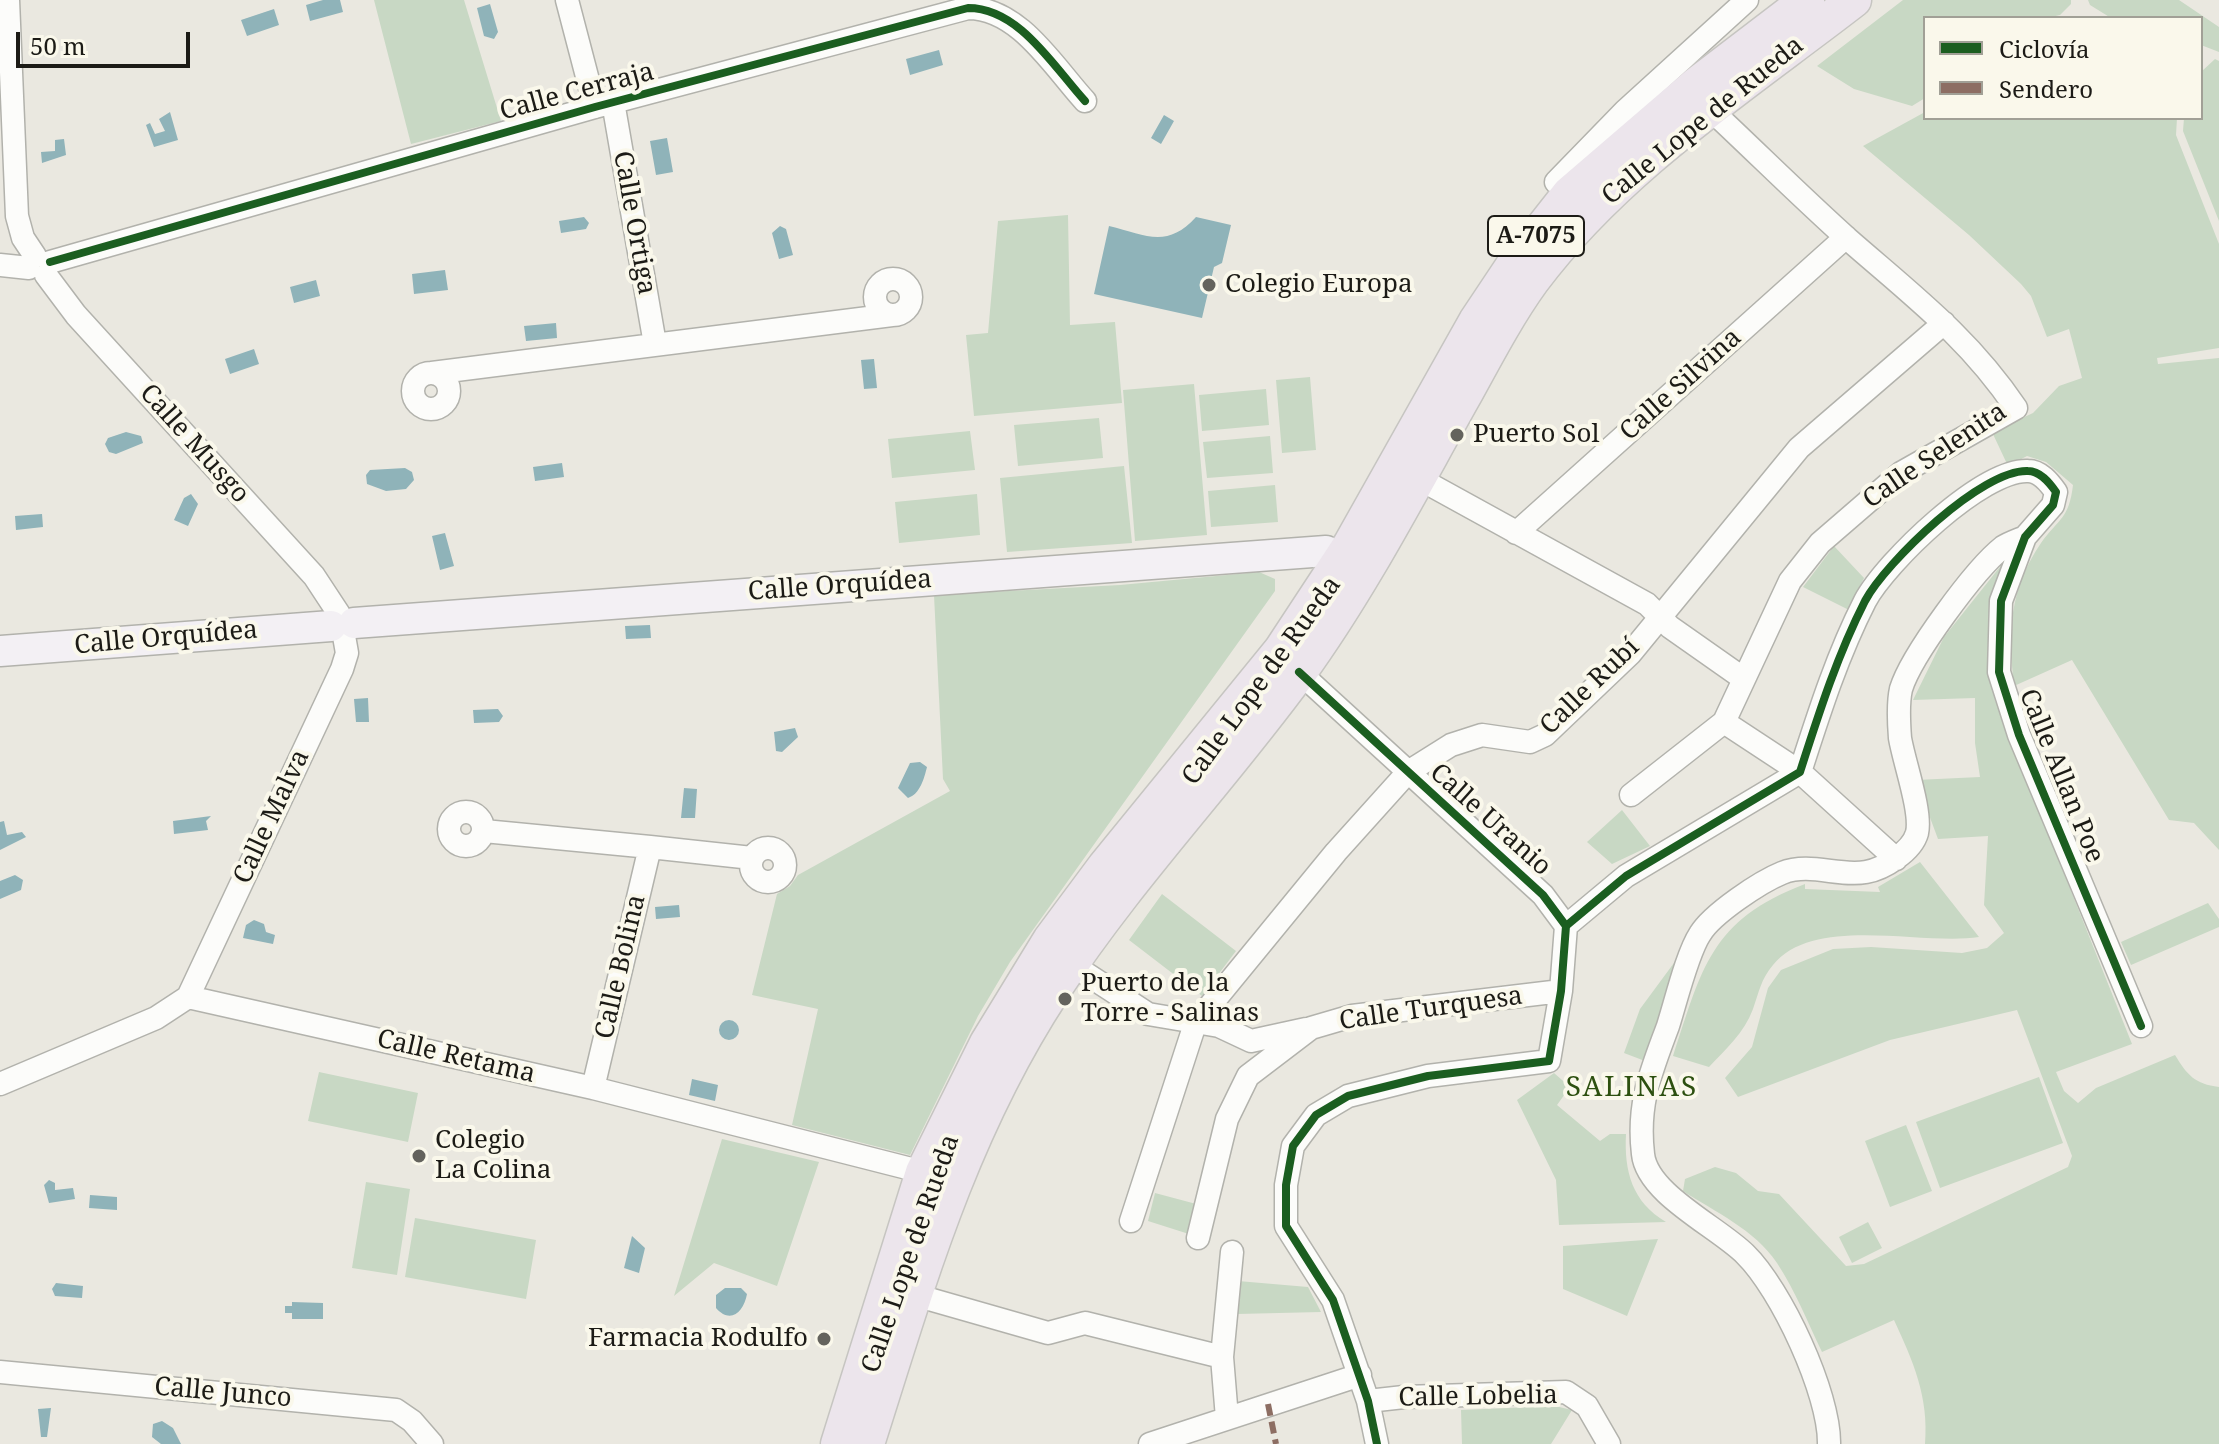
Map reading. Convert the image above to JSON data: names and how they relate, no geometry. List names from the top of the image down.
{
  "streets": {
    "main road": ["Calle Lope de Rueda", "A-7075"],
    "street": [
      "Calle Cerraja",
      "Calle Ortiga",
      "Calle Silvina",
      "Calle Musgo",
      "Calle Selenita",
      "Calle Orquídea",
      "Calle Rubí",
      "Calle Allan Poe",
      "Calle Malva",
      "Calle Uranio",
      "Calle Bolina",
      "Calle Turquesa",
      "Calle Retama",
      "Calle Junco",
      "Calle Lobelia"
    ]
  },
  "crossings": [
    ["Calle Cerraja", "Calle Ortiga"],
    ["Calle Cerraja", "Calle Musgo"],
    ["Calle Lope de Rueda", "Calle Selenita"],
    ["Calle Lope de Rueda", "Calle Orquídea"],
    ["Calle Lope de Rueda", "Calle Uranio"],
    ["Calle Lope de Rueda", "Calle Retama"],
    ["Calle Silvina", "Calle Selenita"],
    ["Calle Musgo", "Calle Orquídea"],
    ["Calle Musgo", "Calle Malva"],
    ["Calle Selenita", "Calle Rubí"],
    ["Calle Orquídea", "Calle Malva"],
    ["Calle Rubí", "Calle Uranio"],
    ["Calle Malva", "Calle Retama"],
    ["Calle Bolina", "Calle Retama"]
  ],
  "districts": ["SALINAS"],
  "places": [
    "Colegio Europa",
    "Puerto Sol",
    "Puerto de la Torre - Salinas",
    "Colegio La Colina",
    "Farmacia Rodulfo"
  ],
  "legend": ["Ciclovía", "Sendero"],
  "scale_bar": "50 m"
}
